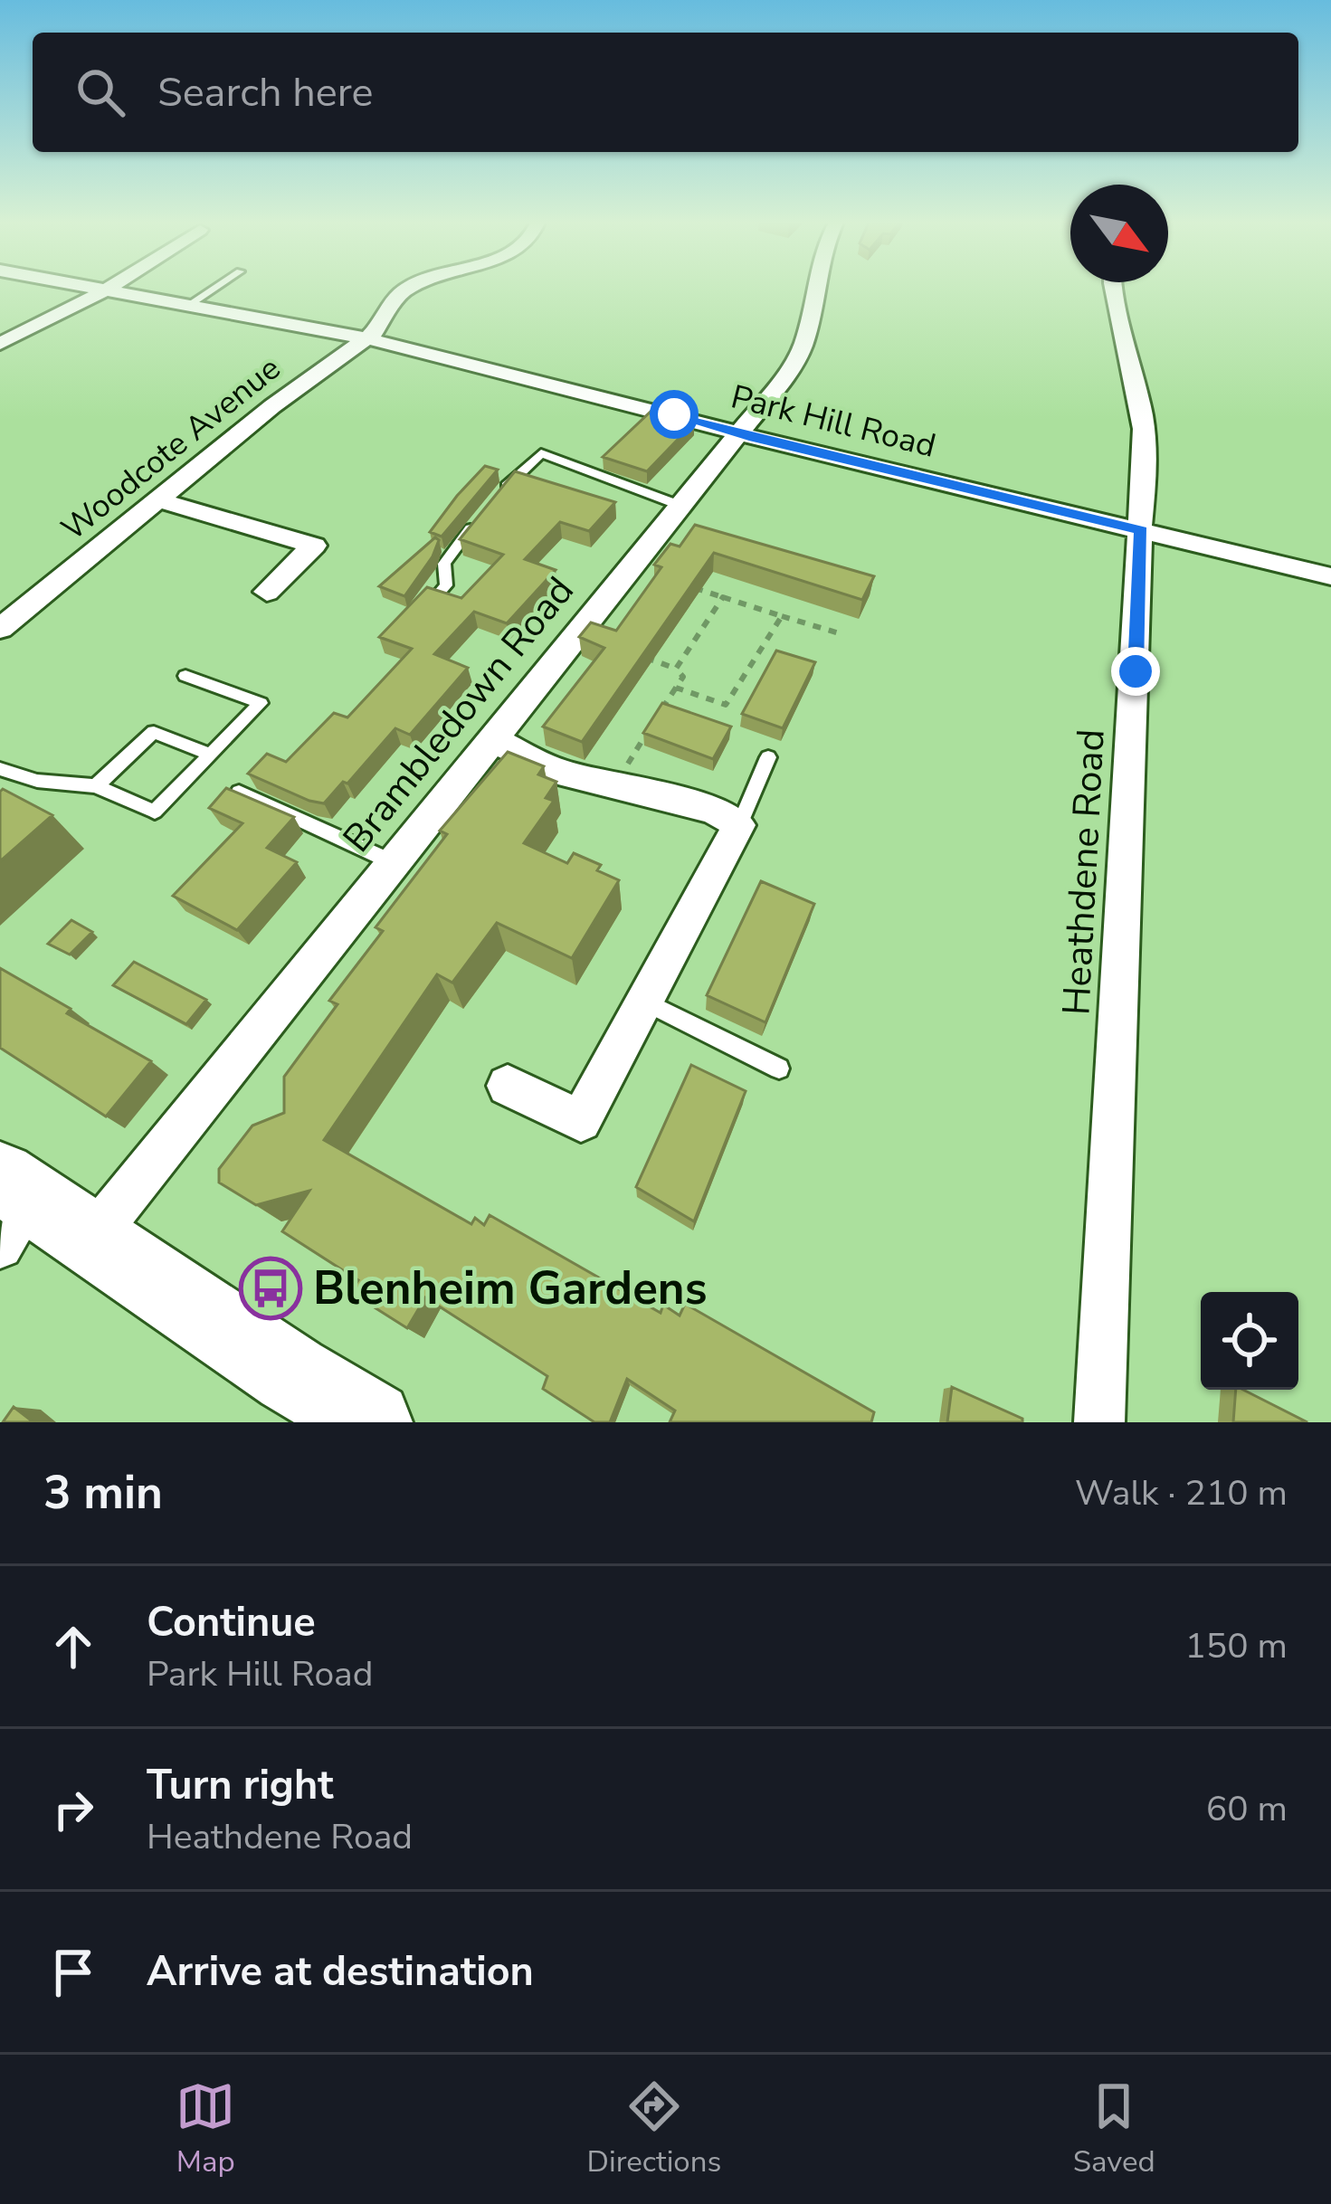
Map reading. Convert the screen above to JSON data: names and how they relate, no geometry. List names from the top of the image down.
{
  "streets": {
    "street": [
      "Park Hill Road",
      "Woodcote Avenue",
      "Brambledown Road",
      "Heathdene Road"
    ]
  },
  "crossings": [
    ["Park Hill Road", "Woodcote Avenue"],
    ["Park Hill Road", "Brambledown Road"],
    ["Park Hill Road", "Heathdene Road"]
  ],
  "places": {
    "bus stop": ["Blenheim Gardens"]
  },
  "north": "bottom right",
  "page": {
    "search": "Search here",
    "heading": ["3 min", "Walk · 210 m"],
    "list": [
      ["Continue", "Park Hill Road", "150 m"],
      ["Turn right", "Heathdene Road", "60 m"],
      "Arrive at destination"
    ],
    "nav": ["Map", "Directions", "Saved"]
  }
}
